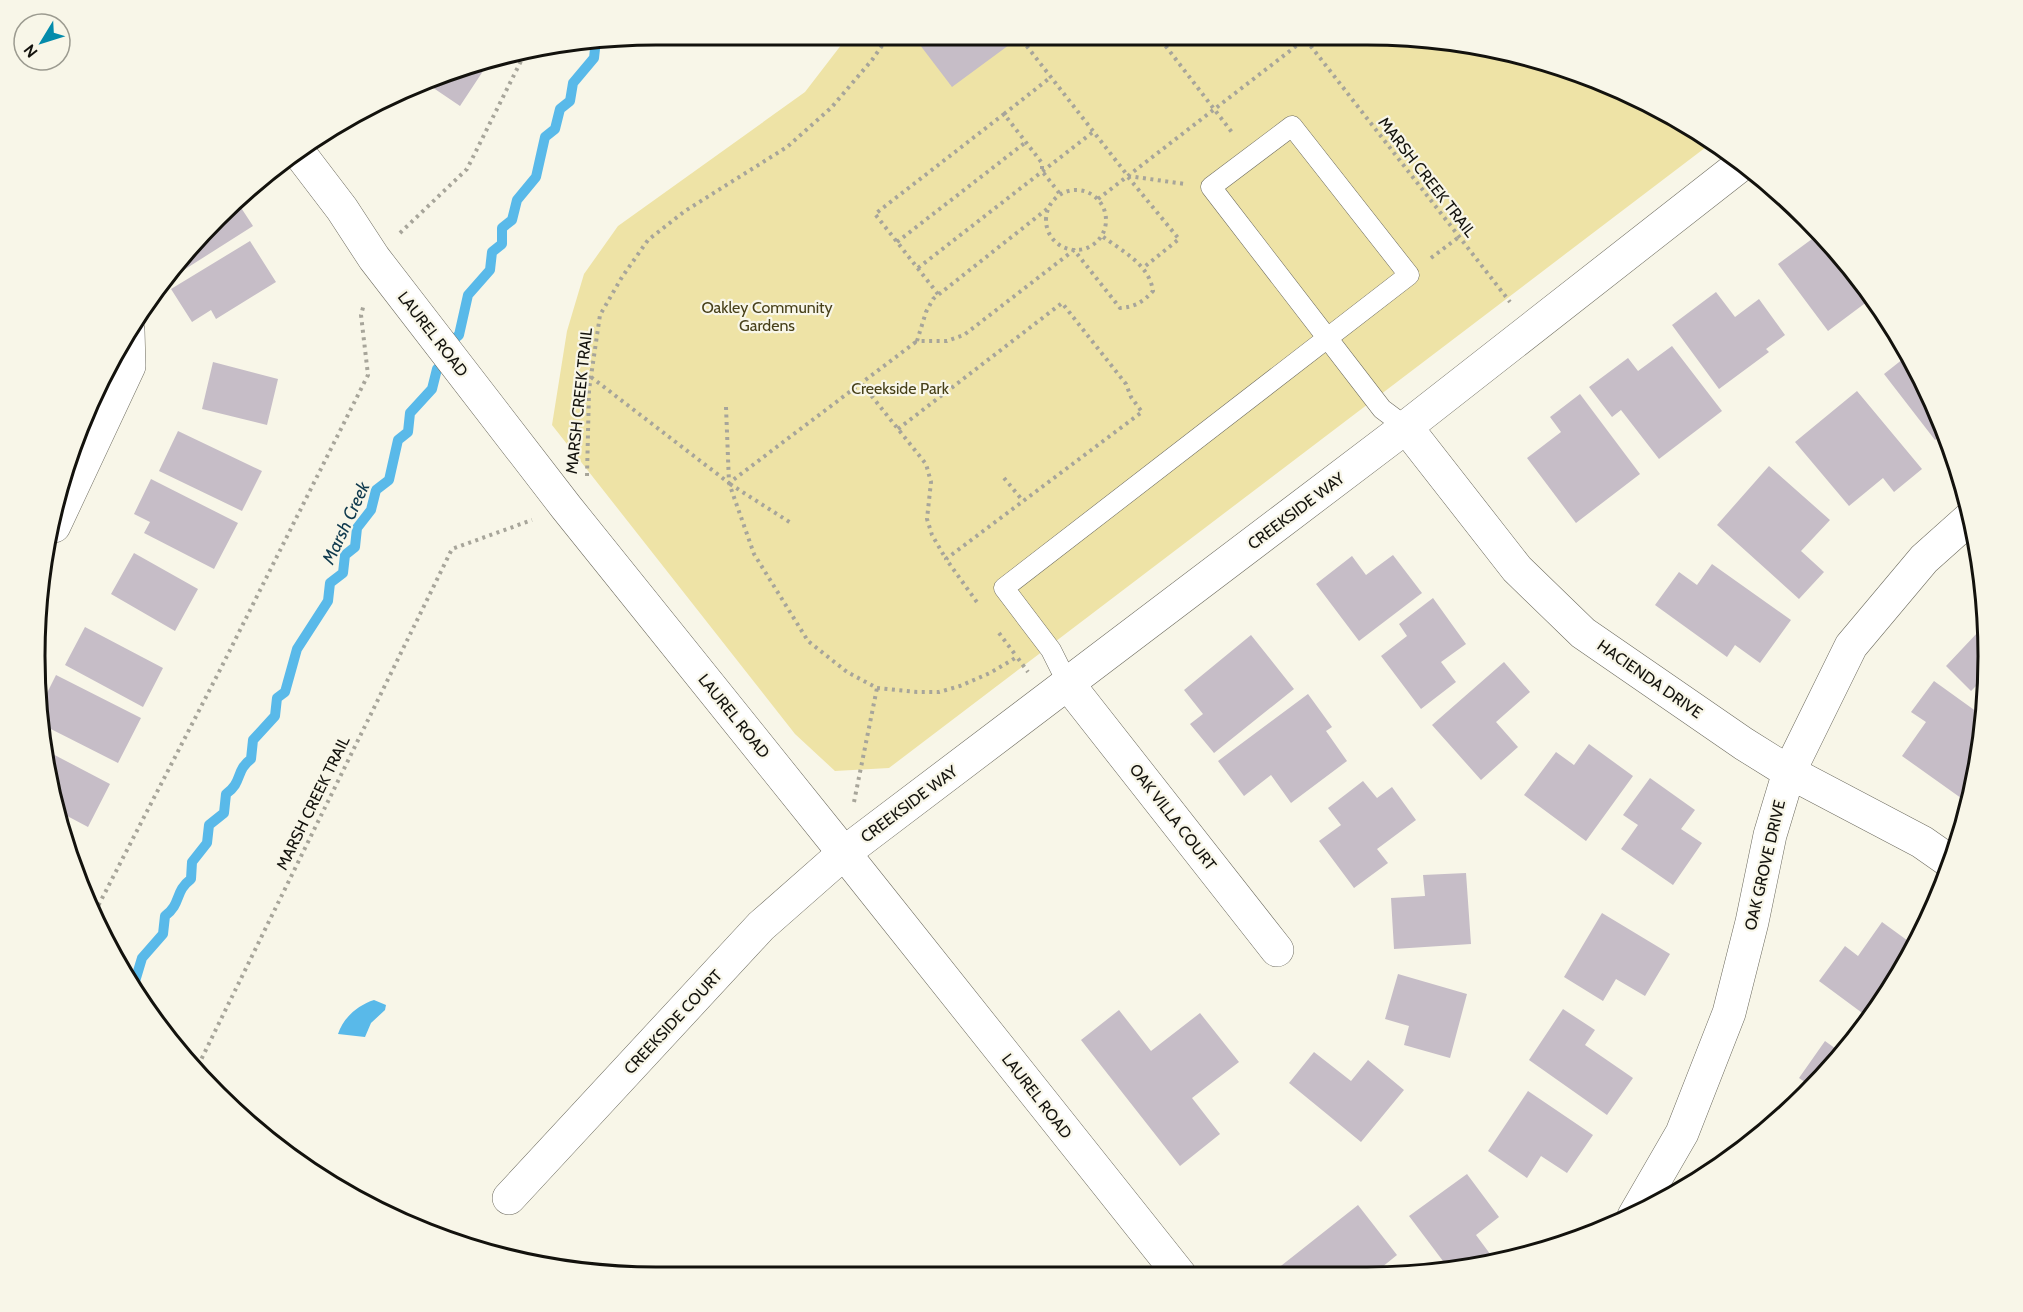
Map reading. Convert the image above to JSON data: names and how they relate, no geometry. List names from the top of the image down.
{
  "streets": {
    "street": [
      "LAUREL ROAD",
      "CREEKSIDE WAY",
      "HACIENDA DRIVE",
      "OAK VILLA COURT",
      "OAK GROVE DRIVE",
      "CREEKSIDE COURT"
    ],
    "path": ["MARSH CREEK TRAIL"]
  },
  "crossings": [
    ["MARSH CREEK TRAIL", "LAUREL ROAD"],
    ["MARSH CREEK TRAIL", "CREEKSIDE WAY"],
    ["LAUREL ROAD", "CREEKSIDE WAY"],
    ["LAUREL ROAD", "CREEKSIDE COURT"],
    ["CREEKSIDE WAY", "HACIENDA DRIVE"],
    ["CREEKSIDE WAY", "OAK VILLA COURT"],
    ["CREEKSIDE WAY", "CREEKSIDE COURT"],
    ["HACIENDA DRIVE", "OAK GROVE DRIVE"]
  ],
  "water": ["Marsh Creek"],
  "parks": ["Oakley Community Gardens", "Creekside Park"],
  "north": "bottom left"
}
